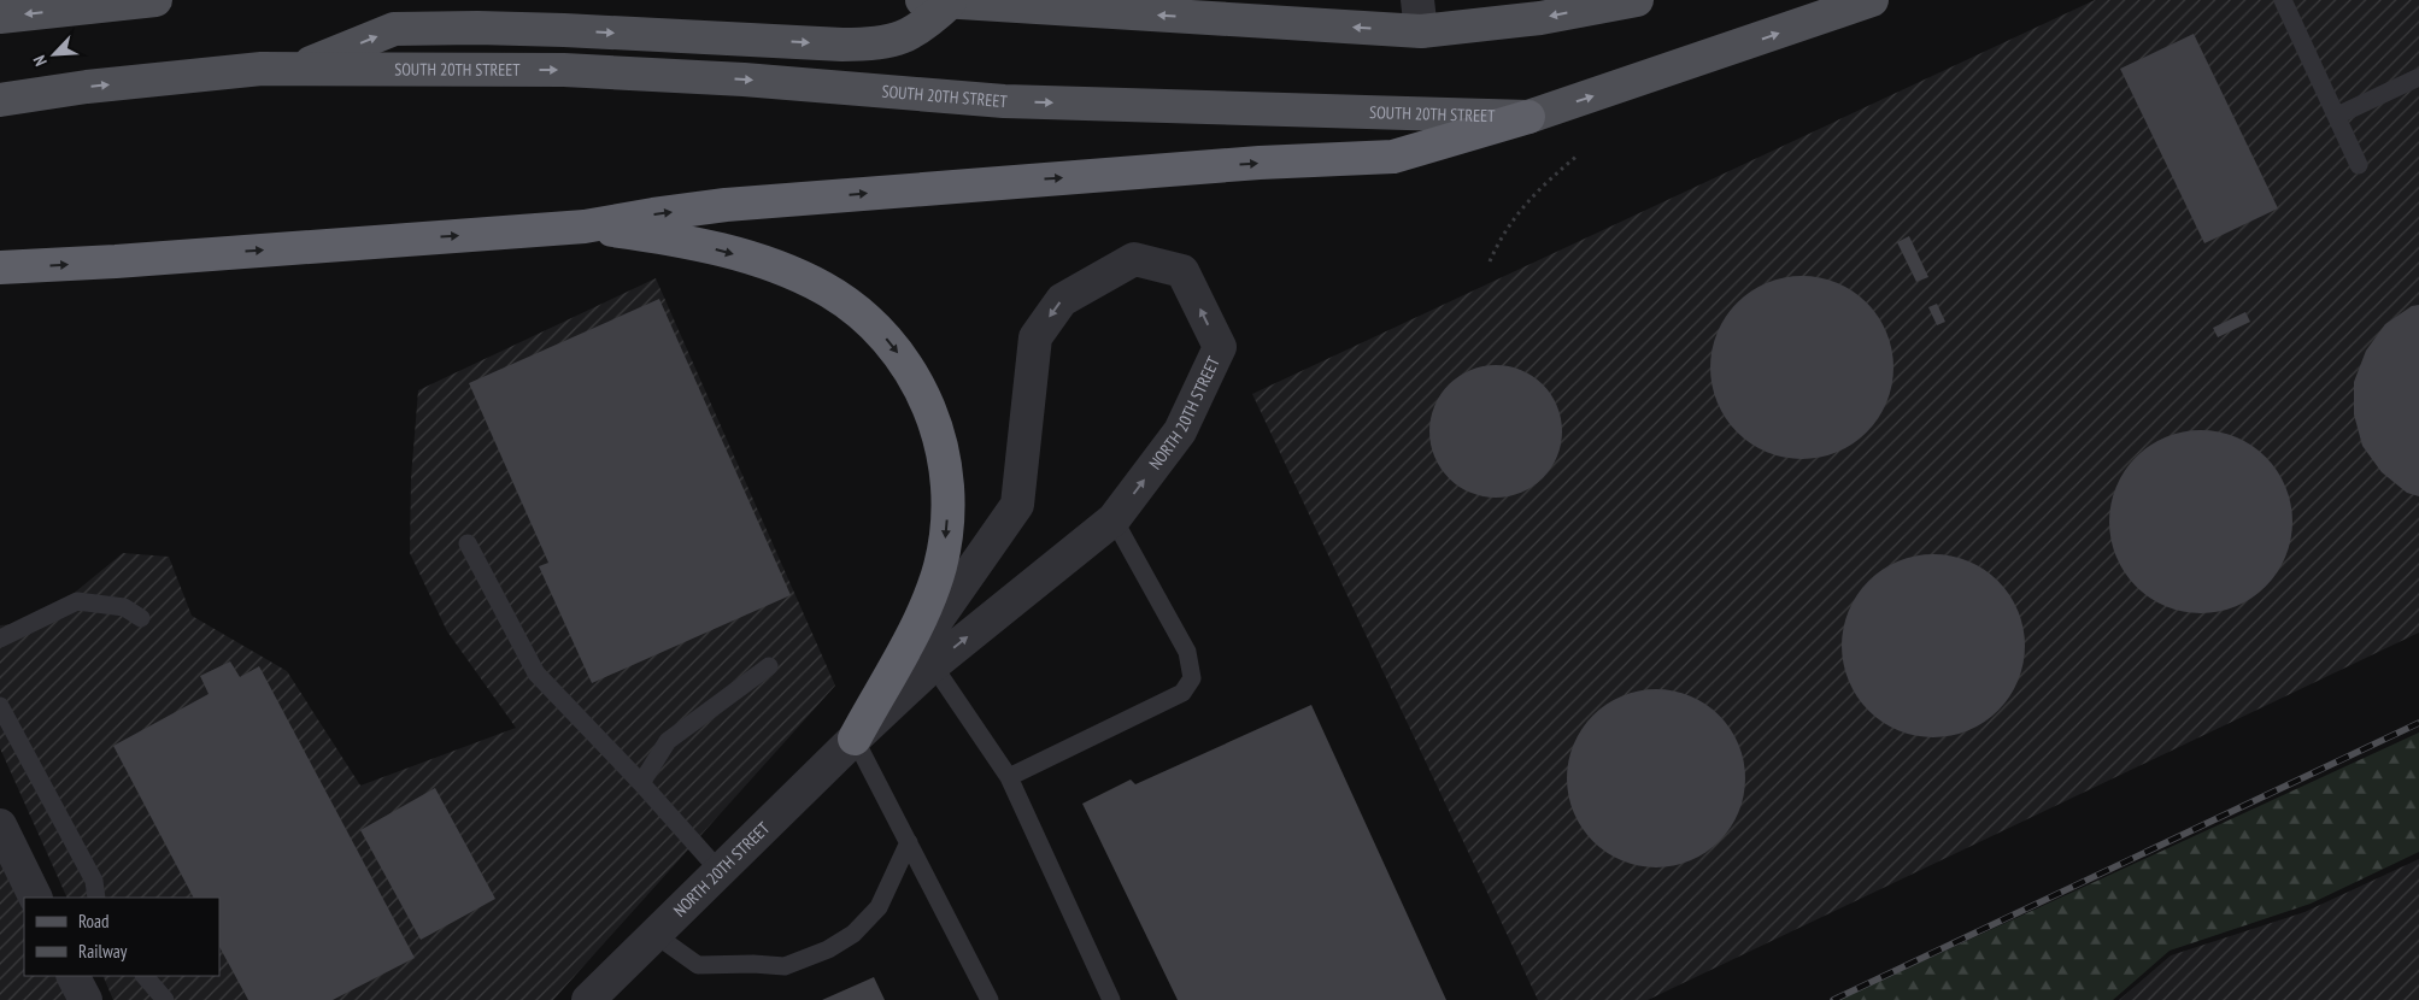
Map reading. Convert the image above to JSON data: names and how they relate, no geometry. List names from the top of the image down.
{
  "streets": {
    "main road": ["SOUTH 20TH STREET"],
    "street": ["NORTH 20TH STREET"]
  },
  "legend": ["Road", "Railway"],
  "north": "bottom left"
}
